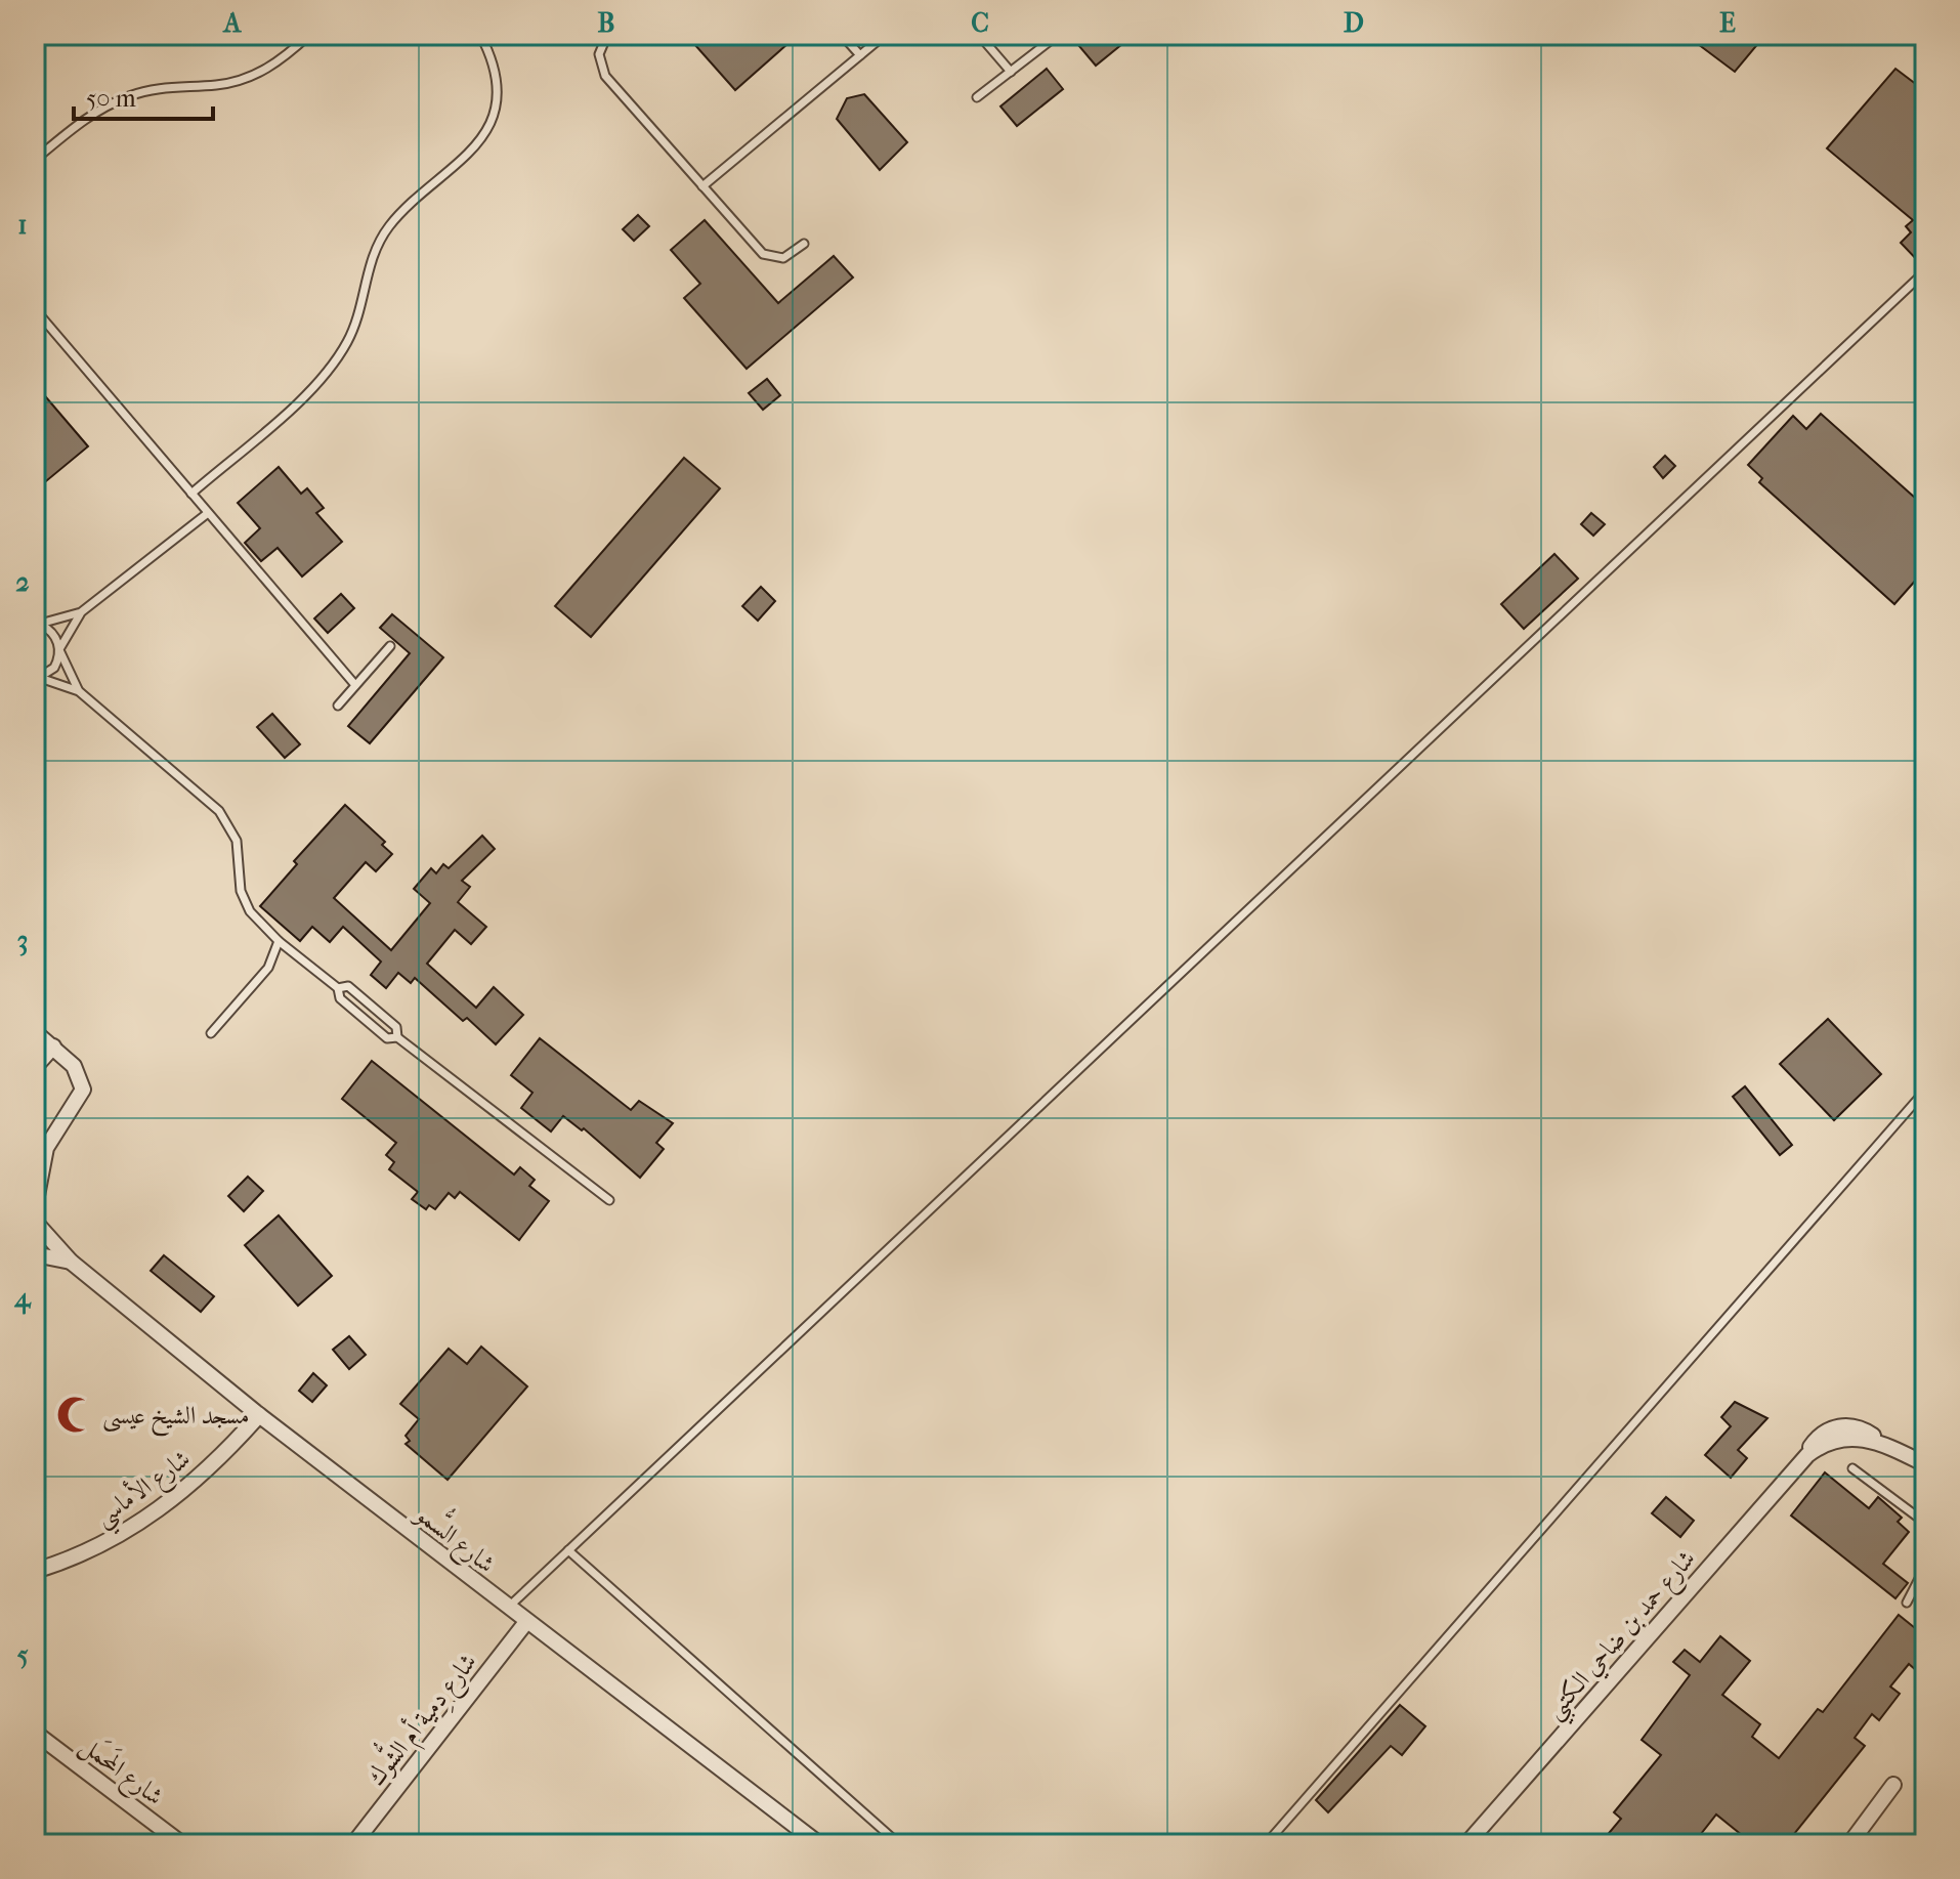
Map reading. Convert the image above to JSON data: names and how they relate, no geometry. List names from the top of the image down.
{
  "streets": {
    "street": [
      "شارع الأماسي",
      "شارع السُّمو",
      "شارع حمد بن ضاحي الكتبي",
      "شارع دِمية أم الشُّوك",
      "شارع المَحمَل"
    ]
  },
  "crossings": [
    ["شارع الأماسي", "شارع السُّمو"],
    ["شارع السُّمو", "شارع دِمية أم الشُّوك"]
  ],
  "places": {
    "mosque": ["مسجد الشيخ عيسى"]
  },
  "scale_bar": "50 m",
  "grid": {
    "columns": [
      "A",
      "B",
      "C",
      "D",
      "E"
    ],
    "rows": [
      "1",
      "2",
      "3",
      "4",
      "5"
    ]
  }
}
